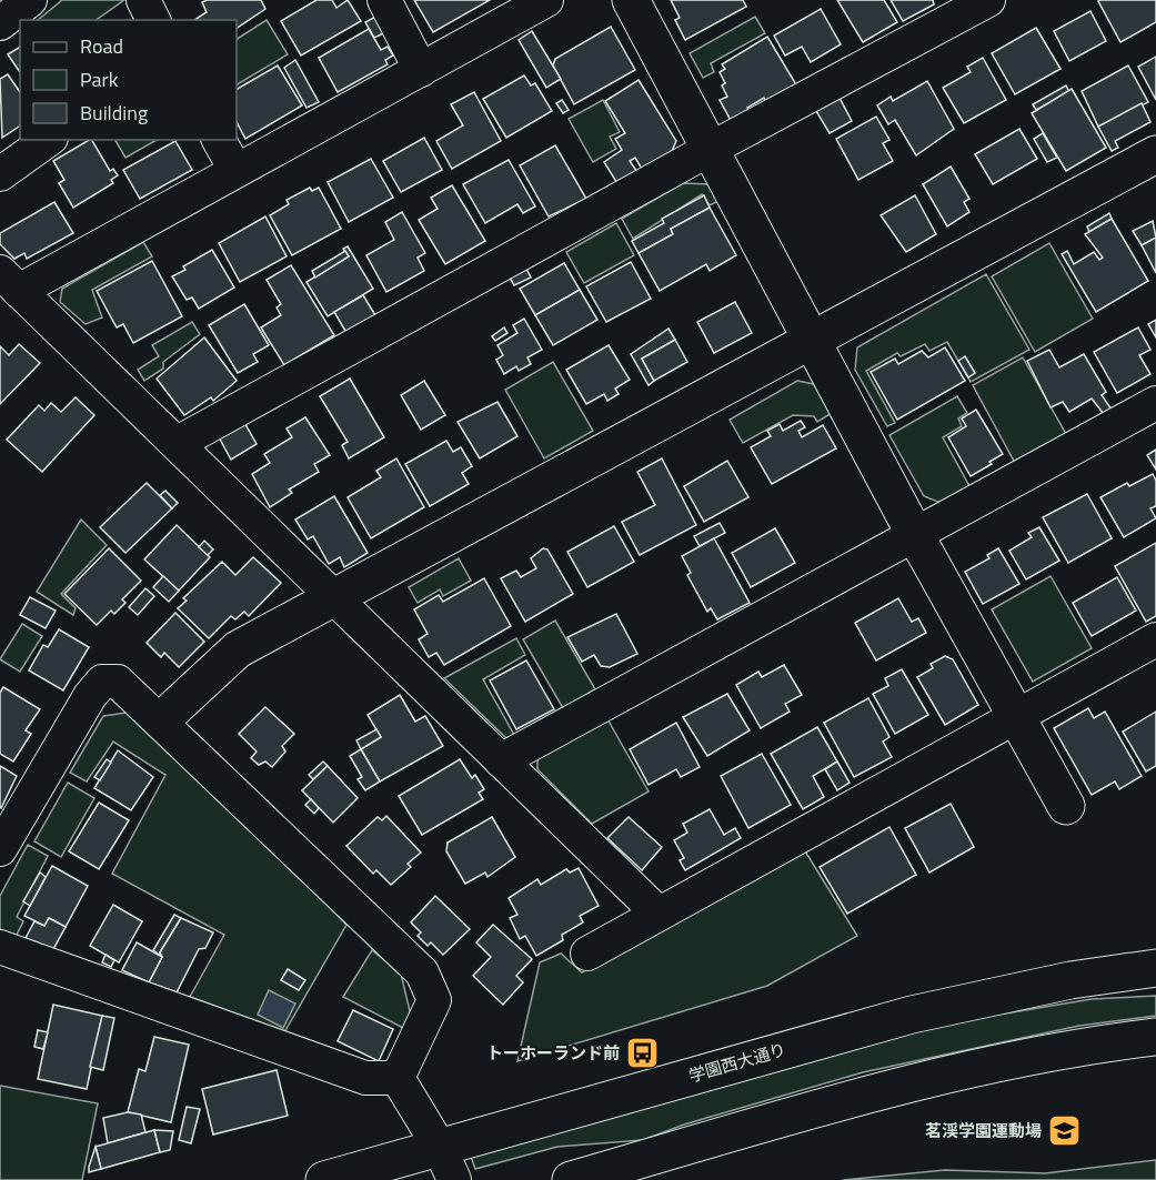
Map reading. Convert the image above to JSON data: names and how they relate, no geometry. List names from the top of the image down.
{
  "streets": {
    "street": ["学園西大通り"]
  },
  "places": {
    "bus stop": ["トーホーランド前"],
    "school or university": ["茗渓学園運動場"]
  },
  "legend": ["Road", "Park", "Building"]
}
